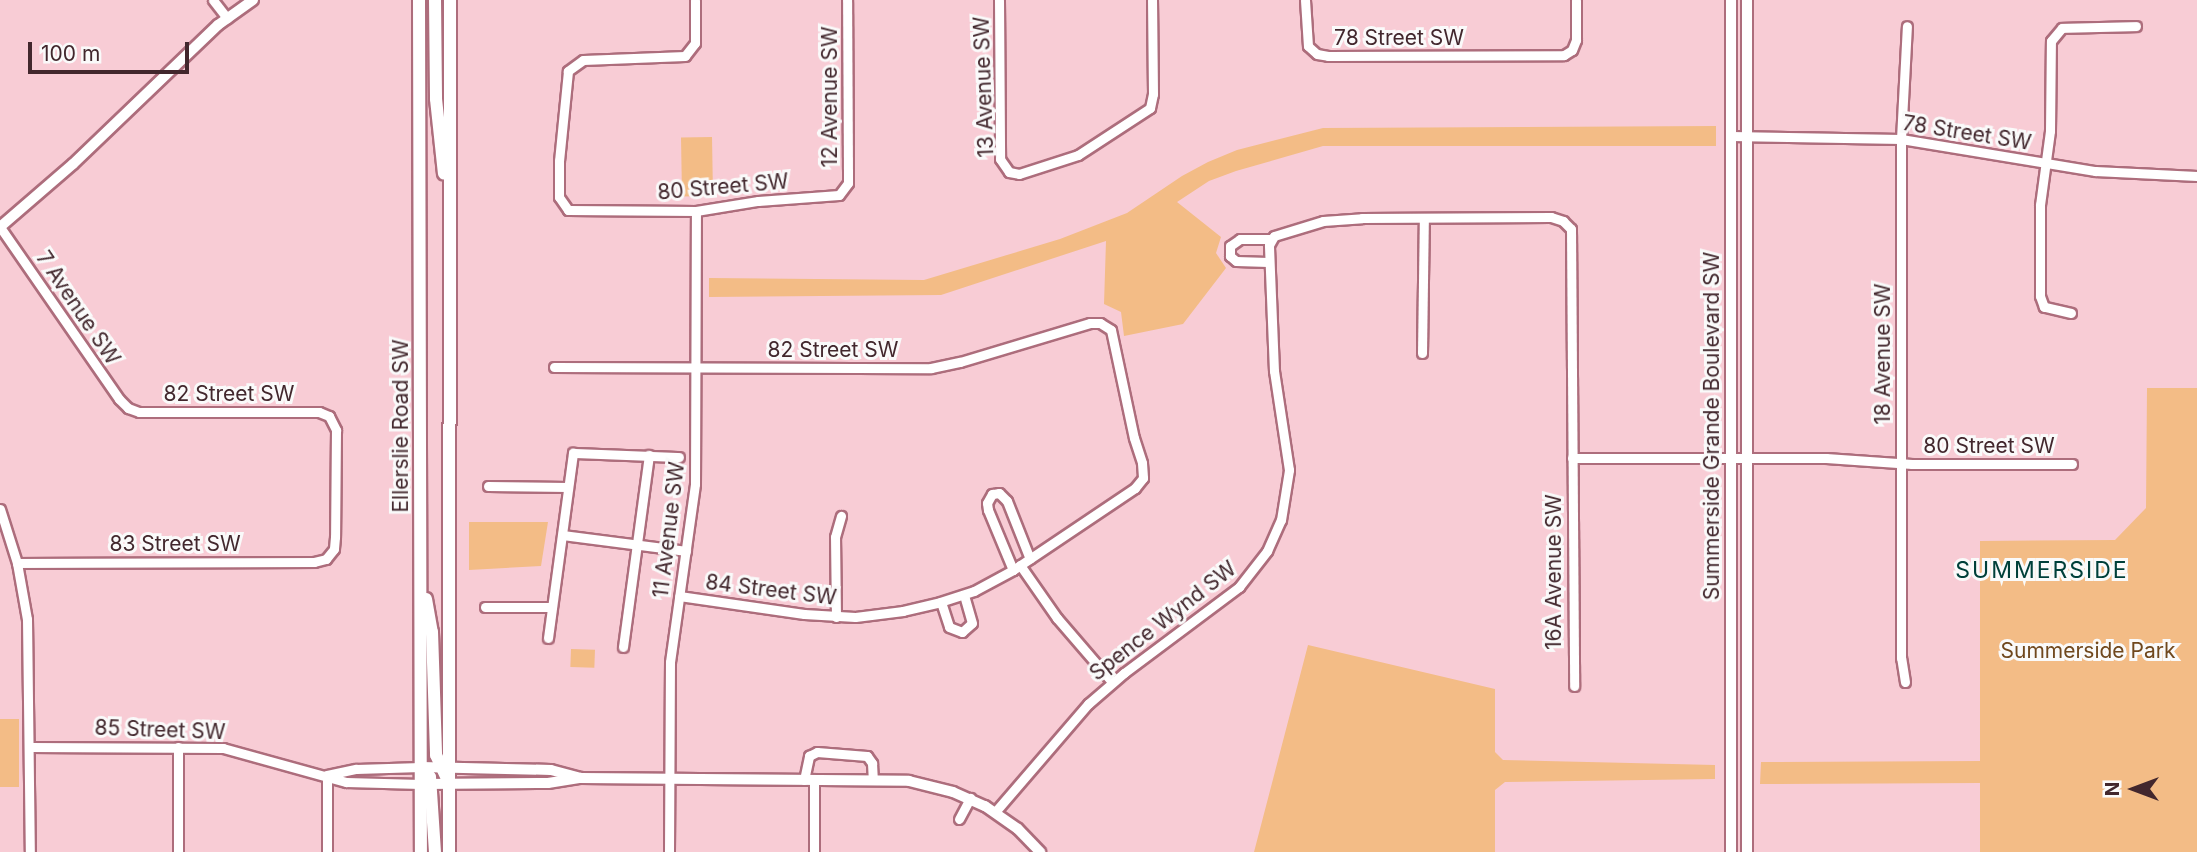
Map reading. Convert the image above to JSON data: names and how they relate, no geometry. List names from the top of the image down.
{
  "streets": {
    "main road": ["Ellerslie Road SW"],
    "street": [
      "78 Street SW",
      "13 Avenue SW",
      "12 Avenue SW",
      "80 Street SW",
      "7 Avenue SW",
      "82 Street SW",
      "18 Avenue SW",
      "Summerside Grande Boulevard SW",
      "11 Avenue SW",
      "83 Street SW",
      "16A Avenue SW",
      "84 Street SW",
      "Spence Wynd SW",
      "85 Street SW"
    ]
  },
  "crossings": [
    ["78 Street SW", "18 Avenue SW"],
    ["78 Street SW", "Summerside Grande Boulevard SW"],
    ["12 Avenue SW", "80 Street SW"],
    ["80 Street SW", "18 Avenue SW"],
    ["80 Street SW", "Summerside Grande Boulevard SW"],
    ["80 Street SW", "11 Avenue SW"],
    ["80 Street SW", "16A Avenue SW"],
    ["7 Avenue SW", "82 Street SW"],
    ["82 Street SW", "11 Avenue SW"],
    ["82 Street SW", "83 Street SW"],
    ["82 Street SW", "84 Street SW"],
    ["Ellerslie Road SW", "85 Street SW"],
    ["11 Avenue SW", "84 Street SW"]
  ],
  "districts": ["SUMMERSIDE"],
  "parks": ["Summerside Park"],
  "scale_bar": "100 m",
  "north": "left"
}
